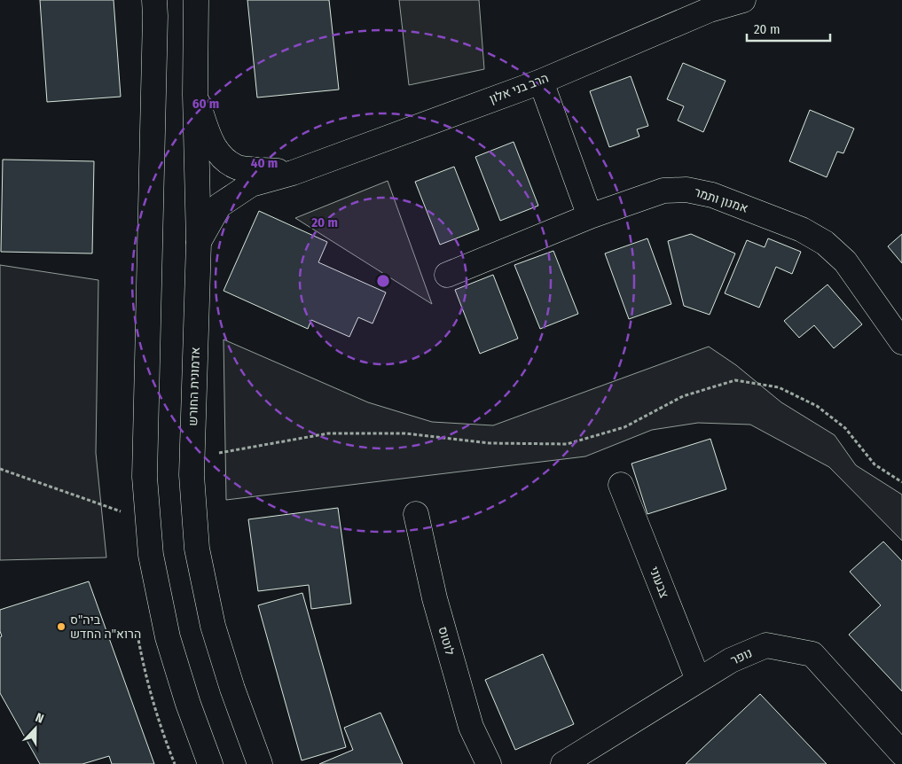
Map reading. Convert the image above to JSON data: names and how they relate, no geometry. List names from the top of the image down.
{
  "streets": {
    "street": [
      "הרב בני אלון",
      "אמנון ותמר",
      "אדמונית החורש",
      "צבעוני",
      "לוטוס",
      "נופר"
    ]
  },
  "crossings": [
    ["הרב בני אלון", "אדמונית החורש"],
    ["צבעוני", "נופר"]
  ],
  "places": ["ביה\"ס הרוא\"ה החדש"],
  "scale_bar": "20 m",
  "north": "top",
  "rings": ["60 m", "40 m", "20 m"]
}
